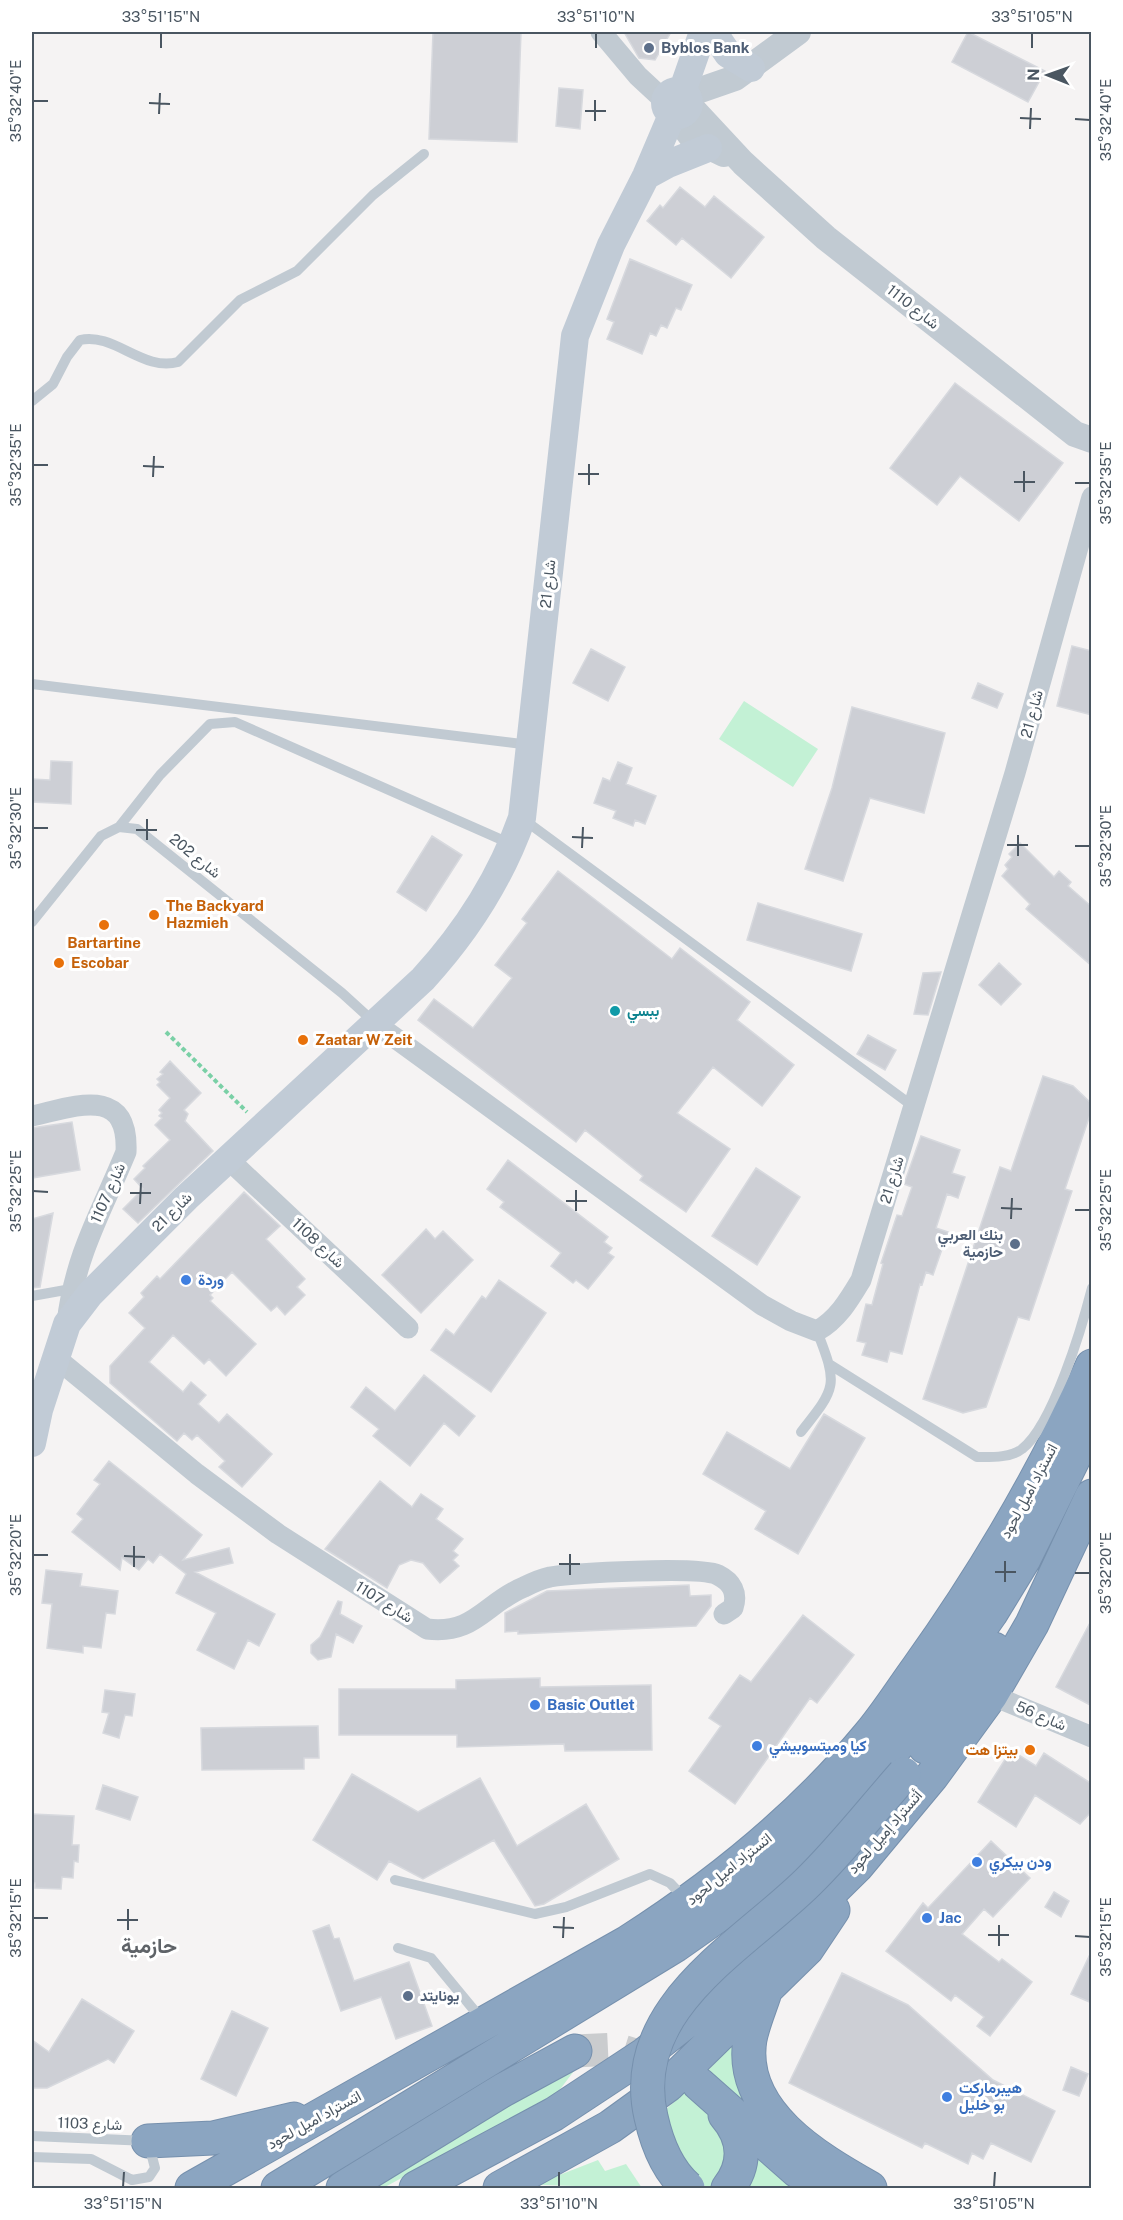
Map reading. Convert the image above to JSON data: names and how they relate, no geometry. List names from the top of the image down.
{
  "streets": {
    "highway": ["اتستراد اميل لحود", "أتستراد إميل لحود"],
    "main road": ["شارع 21"],
    "street": [
      "شارع 1110",
      "شارع 1107",
      "شارع 1108",
      "شارع 56"
    ],
    "lane": ["شارع 202", "شارع 1103"]
  },
  "crossings": [
    ["شارع 21", "شارع 202"],
    ["شارع 21", "شارع 1107"],
    ["شارع 21", "شارع 1108"],
    ["شارع 56", "أتستراد إميل لحود"]
  ],
  "districts": ["حازمية"],
  "places": [
    "Byblos Bank",
    "The Backyard Hazmieh",
    "Bartartine",
    "Escobar",
    "ببسي",
    "Zaatar W Zeit",
    "بنك العربي حازمية",
    "وردة",
    "Basic Outlet",
    "كيا وميتسوبيشي",
    "بيتزا هت",
    "ودن بيكري",
    "Jac",
    "يونايتد",
    "هيبرماركت بو خليل"
  ],
  "north": "left",
  "coordinates": [
    "33°51'15\"N",
    "33°51'10\"N",
    "33°51'05\"N",
    "35°32'40\"E",
    "35°32'35\"E",
    "35°32'30\"E",
    "35°32'25\"E",
    "35°32'20\"E",
    "35°32'15\"E"
  ]
}
